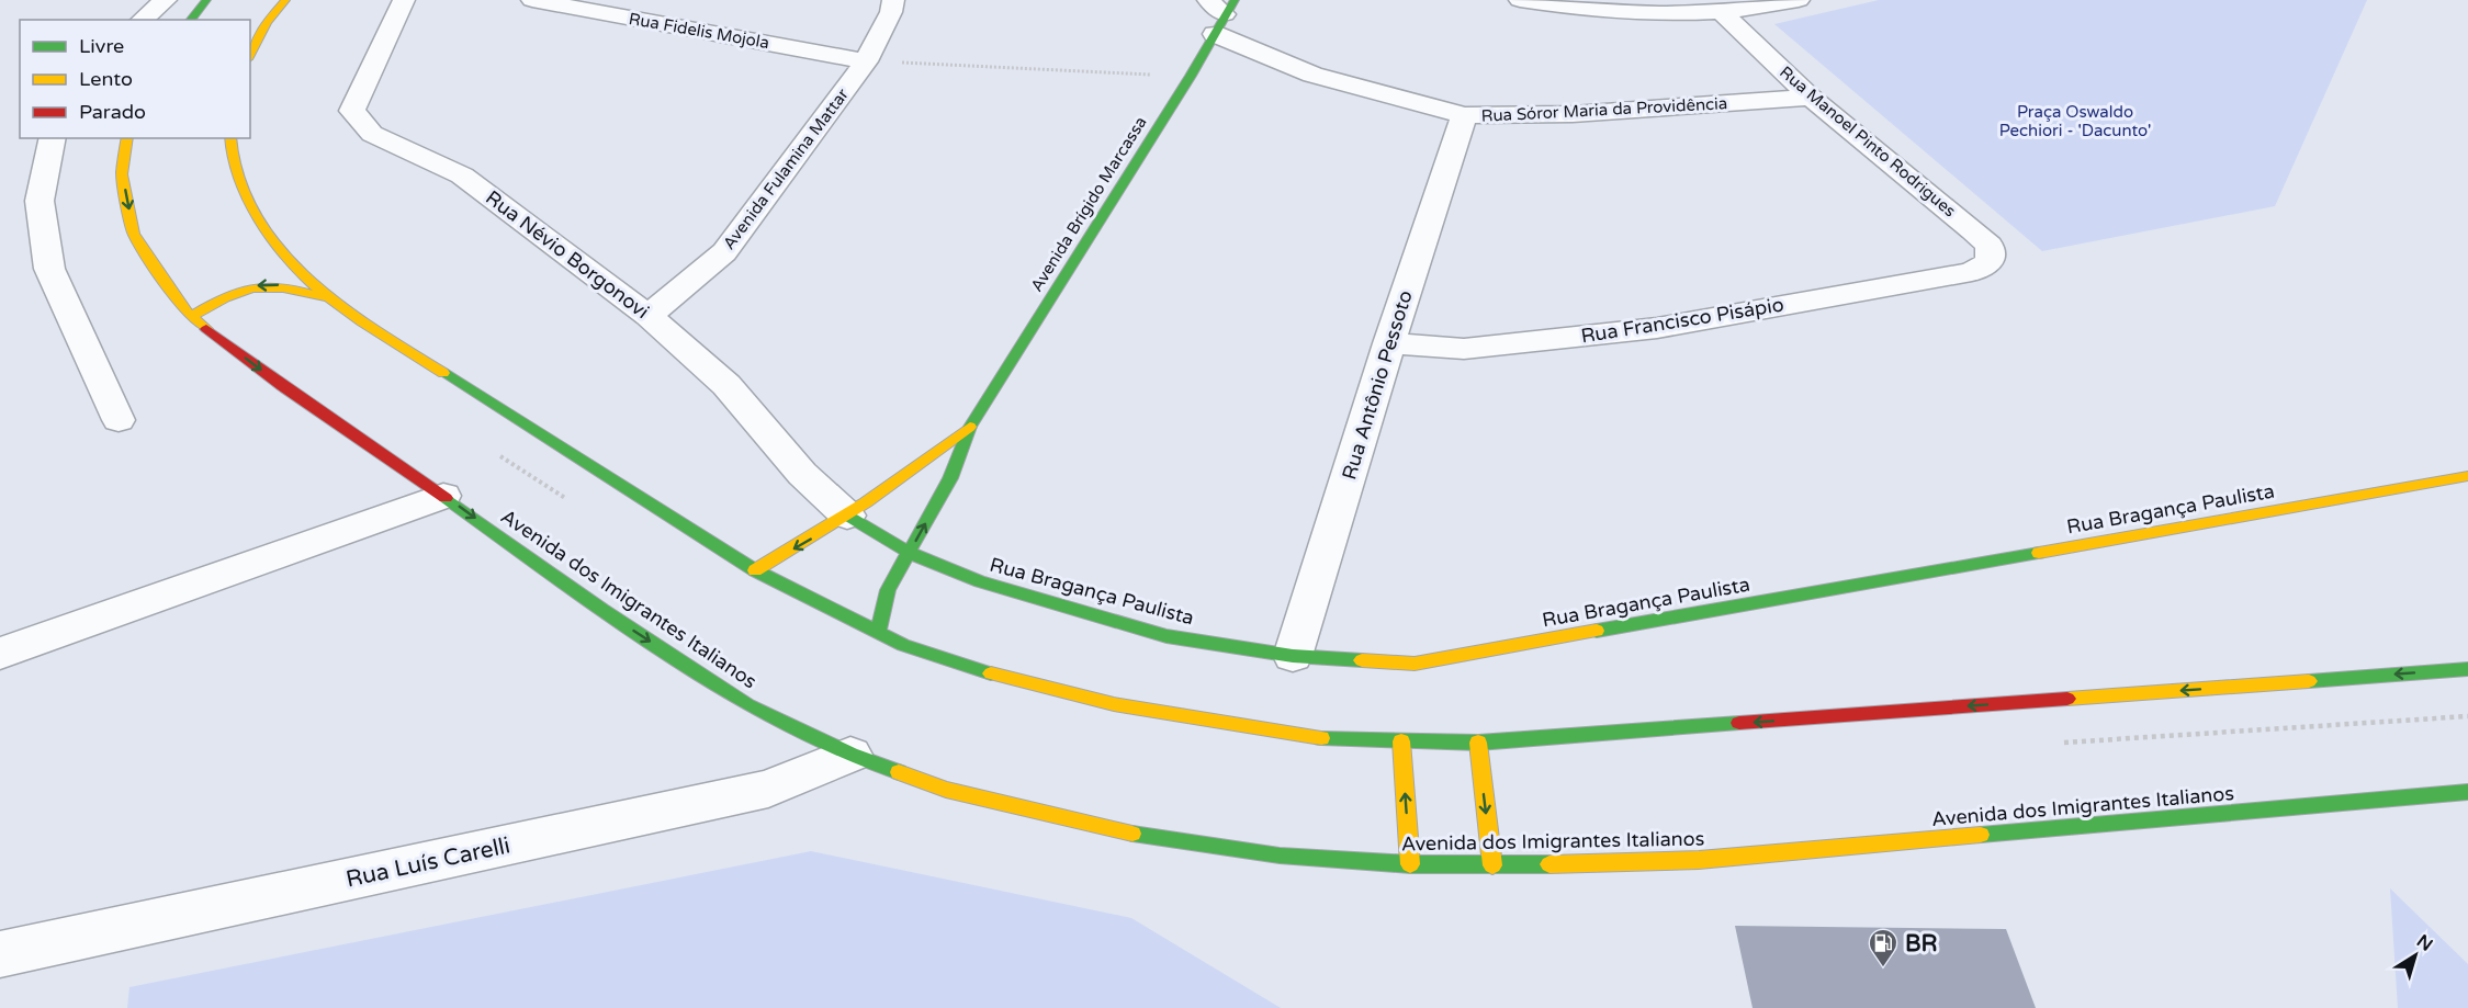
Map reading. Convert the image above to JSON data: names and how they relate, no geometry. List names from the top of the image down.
{
  "streets": {
    "main road": ["Avenida Brígido Marcassa", "Rua Bragança Paulista", "Avenida dos Imigrantes Italianos"],
    "street": [
      "Rua Fidelis Mojola",
      "Rua Sóror Maria da Providência",
      "Rua Manoel Pinto Rodrigues",
      "Avenida Fulamina Mattar",
      "Rua Névio Borgonovi",
      "Rua Francisco Pisápio",
      "Rua Antônio Pessoto",
      "Rua Luís Carelli"
    ]
  },
  "crossings": [
    ["Rua Fidelis Mojola", "Avenida Fulamina Mattar"],
    ["Rua Sóror Maria da Providência", "Rua Manoel Pinto Rodrigues"],
    ["Rua Sóror Maria da Providência", "Avenida Brígido Marcassa"],
    ["Rua Sóror Maria da Providência", "Rua Antônio Pessoto"],
    ["Rua Manoel Pinto Rodrigues", "Rua Francisco Pisápio"],
    ["Avenida Fulamina Mattar", "Rua Névio Borgonovi"],
    ["Avenida Brígido Marcassa", "Rua Névio Borgonovi"],
    ["Avenida Brígido Marcassa", "Rua Bragança Paulista"],
    ["Rua Névio Borgonovi", "Rua Bragança Paulista"],
    ["Rua Francisco Pisápio", "Rua Antônio Pessoto"],
    ["Rua Antônio Pessoto", "Rua Bragança Paulista"],
    ["Avenida dos Imigrantes Italianos", "Rua Luís Carelli"]
  ],
  "parks": ["Praça Oswaldo Pechiori - 'Dacunto'"],
  "places": {
    "fuel station": ["BR"]
  },
  "legend": ["Livre", "Lento", "Parado"],
  "north": "top right"
}
